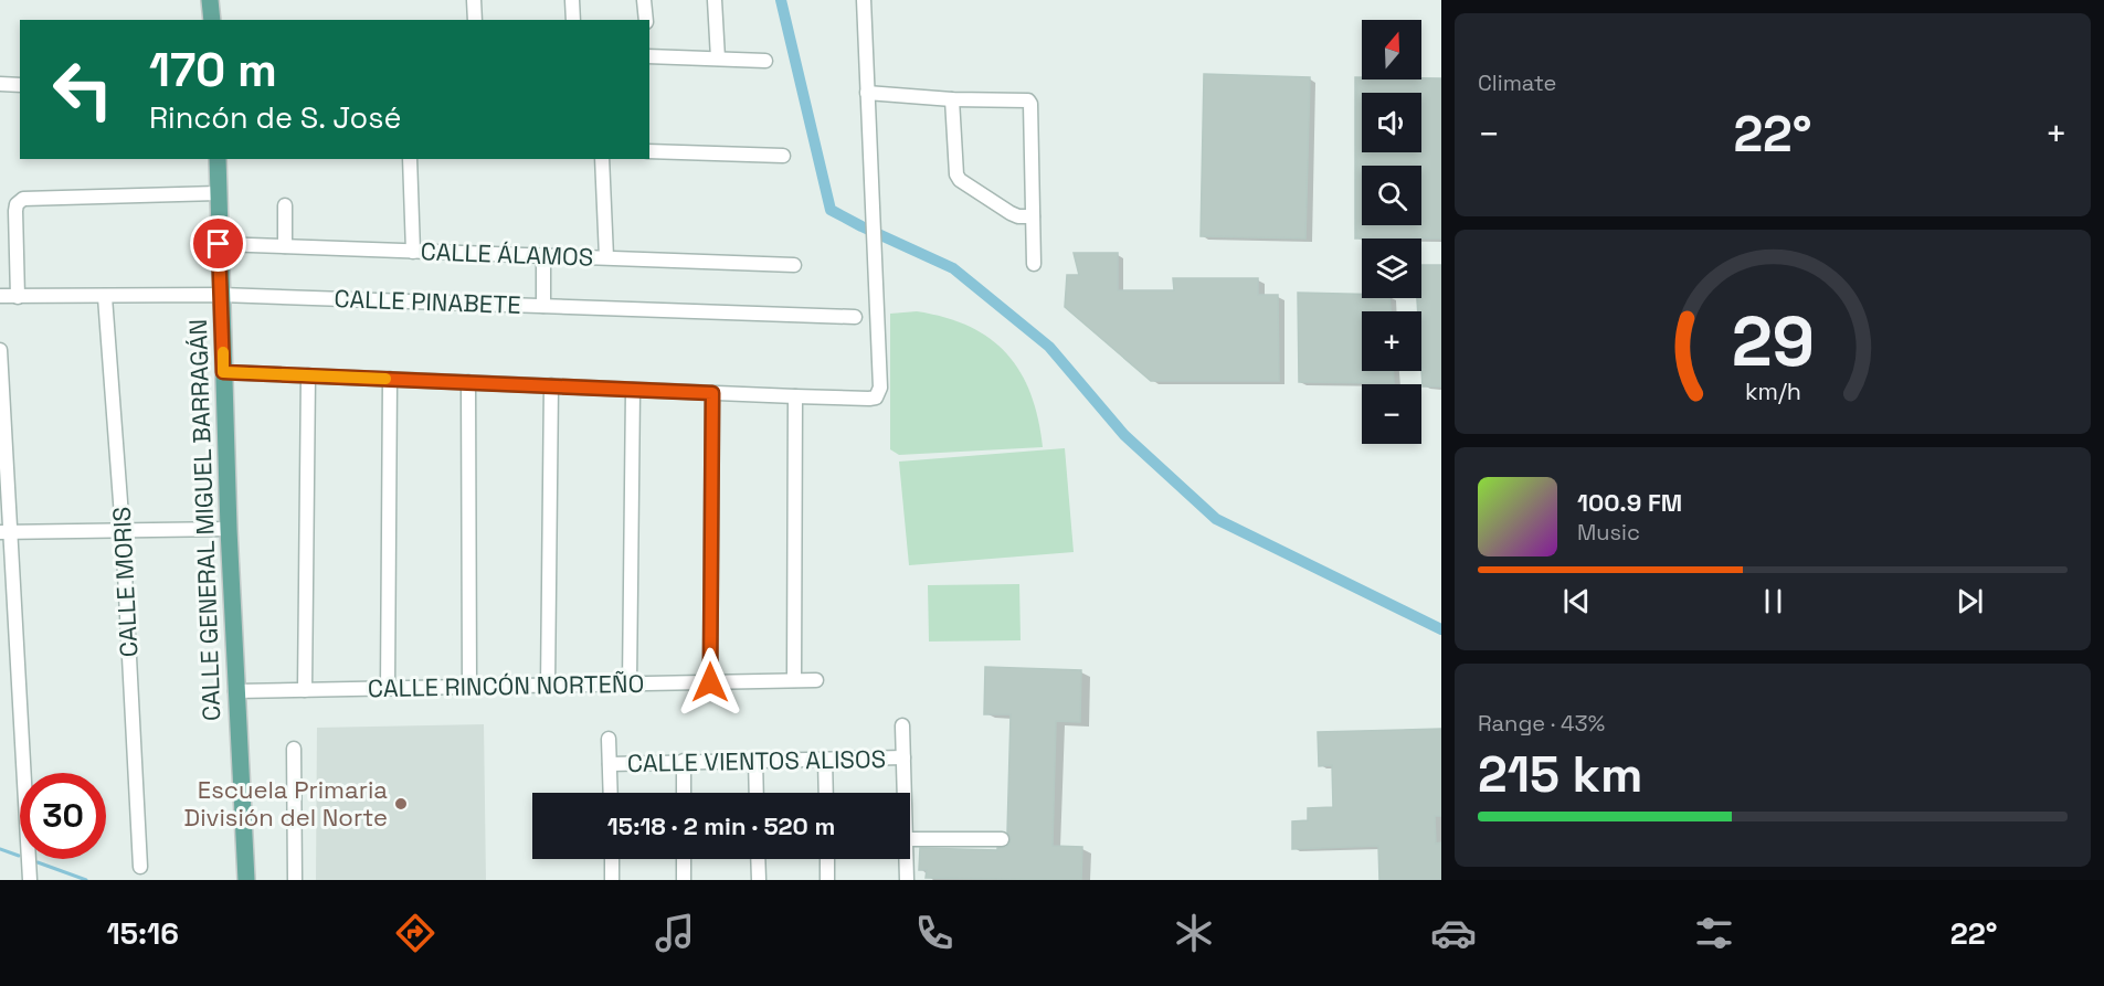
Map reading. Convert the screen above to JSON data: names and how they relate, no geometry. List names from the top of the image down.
{
  "streets": {
    "main road": ["CALLE GENERAL MIGUEL BARRAGÁN"],
    "street": [
      "CALLE ÁLAMOS",
      "CALLE PINABETE",
      "CALLE MORIS",
      "CALLE RINCÓN NORTEÑO",
      "CALLE VIENTOS ALISOS"
    ]
  },
  "crossings": [
    ["CALLE ÁLAMOS", "CALLE GENERAL MIGUEL BARRAGÁN"],
    ["CALLE PINABETE", "CALLE GENERAL MIGUEL BARRAGÁN"],
    ["CALLE PINABETE", "CALLE MORIS"],
    ["CALLE GENERAL MIGUEL BARRAGÁN", "CALLE RINCÓN NORTEÑO"]
  ],
  "places": ["Escuela Primaria División del Norte"],
  "north": "top",
  "page": {
    "tile": [
      "Climate",
      ["Range · 43%", "215 km"]
    ],
    "map_buttons": ["+", "−"],
    "turn": ["170 m", "Rincón de S. José"],
    "heat": ["−", "22°", "+"],
    "song": ["100.9 FM", "Music"],
    "limit": "30",
    "trip": "15:18 · 2 min · 520 m",
    "tabs": ["15:16", "22°"],
    "gauge": ["29", "km/h"]
  }
}
